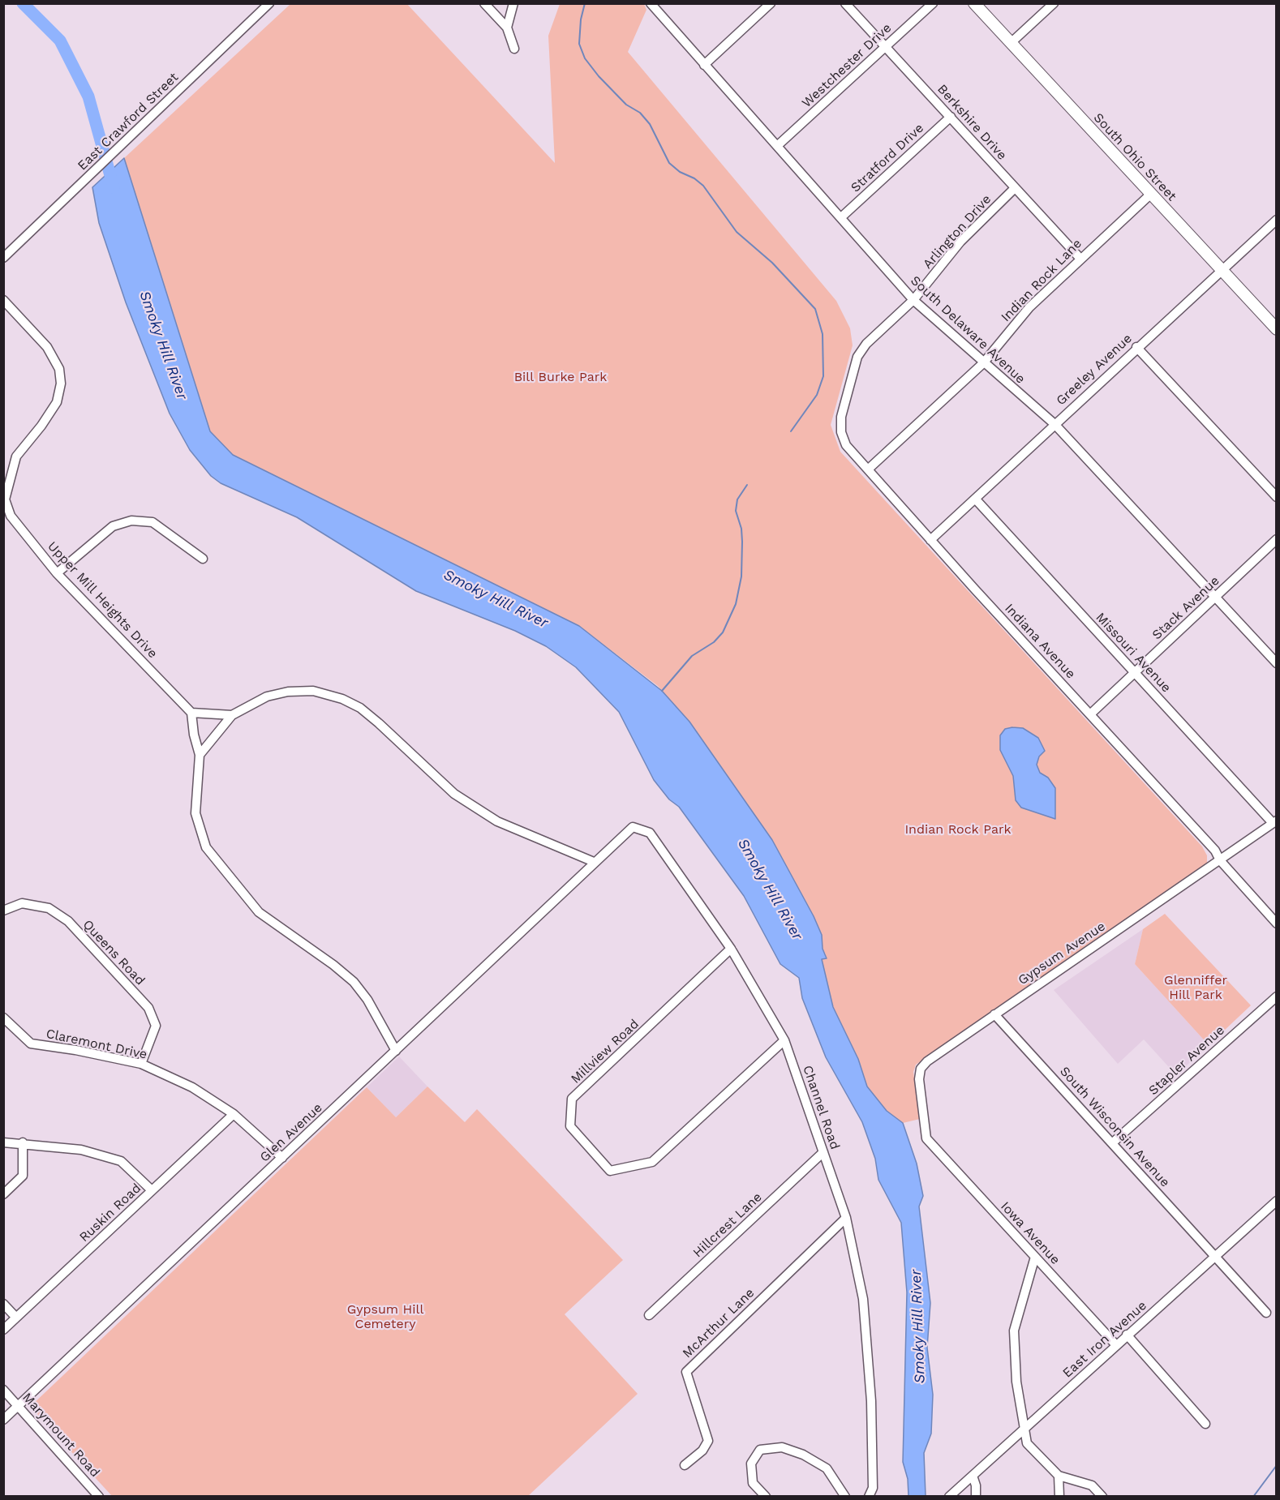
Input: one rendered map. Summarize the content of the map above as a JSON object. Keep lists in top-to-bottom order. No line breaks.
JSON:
{"streets":{"main road":["South Ohio Street"],"street":["Westchester Drive","East Crawford Street","Berkshire Drive","Stratford Drive","Arlington Drive","Indian Rock Lane","South Delaware Avenue","Greeley Avenue","Upper Mill Heights Drive","Stack Avenue","Indiana Avenue","Missouri Avenue","Queens Road","Gypsum Avenue","Claremont Drive","Millview Road","Stapler Avenue","Channel Road","South Wisconsin Avenue","Glen Avenue","Ruskin Road","Hillcrest Lane","Iowa Avenue","McArthur Lane","East Iron Avenue","Marymount Road"]},"crossings":[["Westchester Drive","Berkshire Drive"],["Westchester Drive","South Delaware Avenue"],["Berkshire Drive","Stratford Drive"],["Berkshire Drive","Arlington Drive"],["Berkshire Drive","Indian Rock Lane"],["South Ohio Street","Indian Rock Lane"],["South Ohio Street","Greeley Avenue"],["Stratford Drive","South Delaware Avenue"],["Arlington Drive","South Delaware Avenue"],["Arlington Drive","Indiana Avenue"],["Indian Rock Lane","South Delaware Avenue"],["Indian Rock Lane","Indiana Avenue"],["South Delaware Avenue","Greeley Avenue"],["South Delaware Avenue","Stack Avenue"],["Greeley Avenue","Indiana Avenue"],["Greeley Avenue","Missouri Avenue"],["Stack Avenue","Indiana Avenue"],["Stack Avenue","Missouri Avenue"],["Indiana Avenue","Gypsum Avenue"],["Missouri Avenue","Gypsum Avenue"],["Queens Road","Claremont Drive"],["Gypsum Avenue","South Wisconsin Avenue"],["Gypsum Avenue","Iowa Avenue"],["Claremont Drive","Glen Avenue"],["Claremont Drive","Ruskin Road"],["Millview Road","Channel Road"],["Stapler Avenue","South Wisconsin Avenue"],["Channel Road","Glen Avenue"],["Channel Road","Hillcrest Lane"],["Channel Road","McArthur Lane"],["South Wisconsin Avenue","East Iron Avenue"],["Glen Avenue","Marymount Road"],["Iowa Avenue","East Iron Avenue"]],"water":["Smoky Hill River"],"parks":["Bill Burke Park","Indian Rock Park","Glenniffer Hill Park","Gypsum Hill Cemetery"]}
